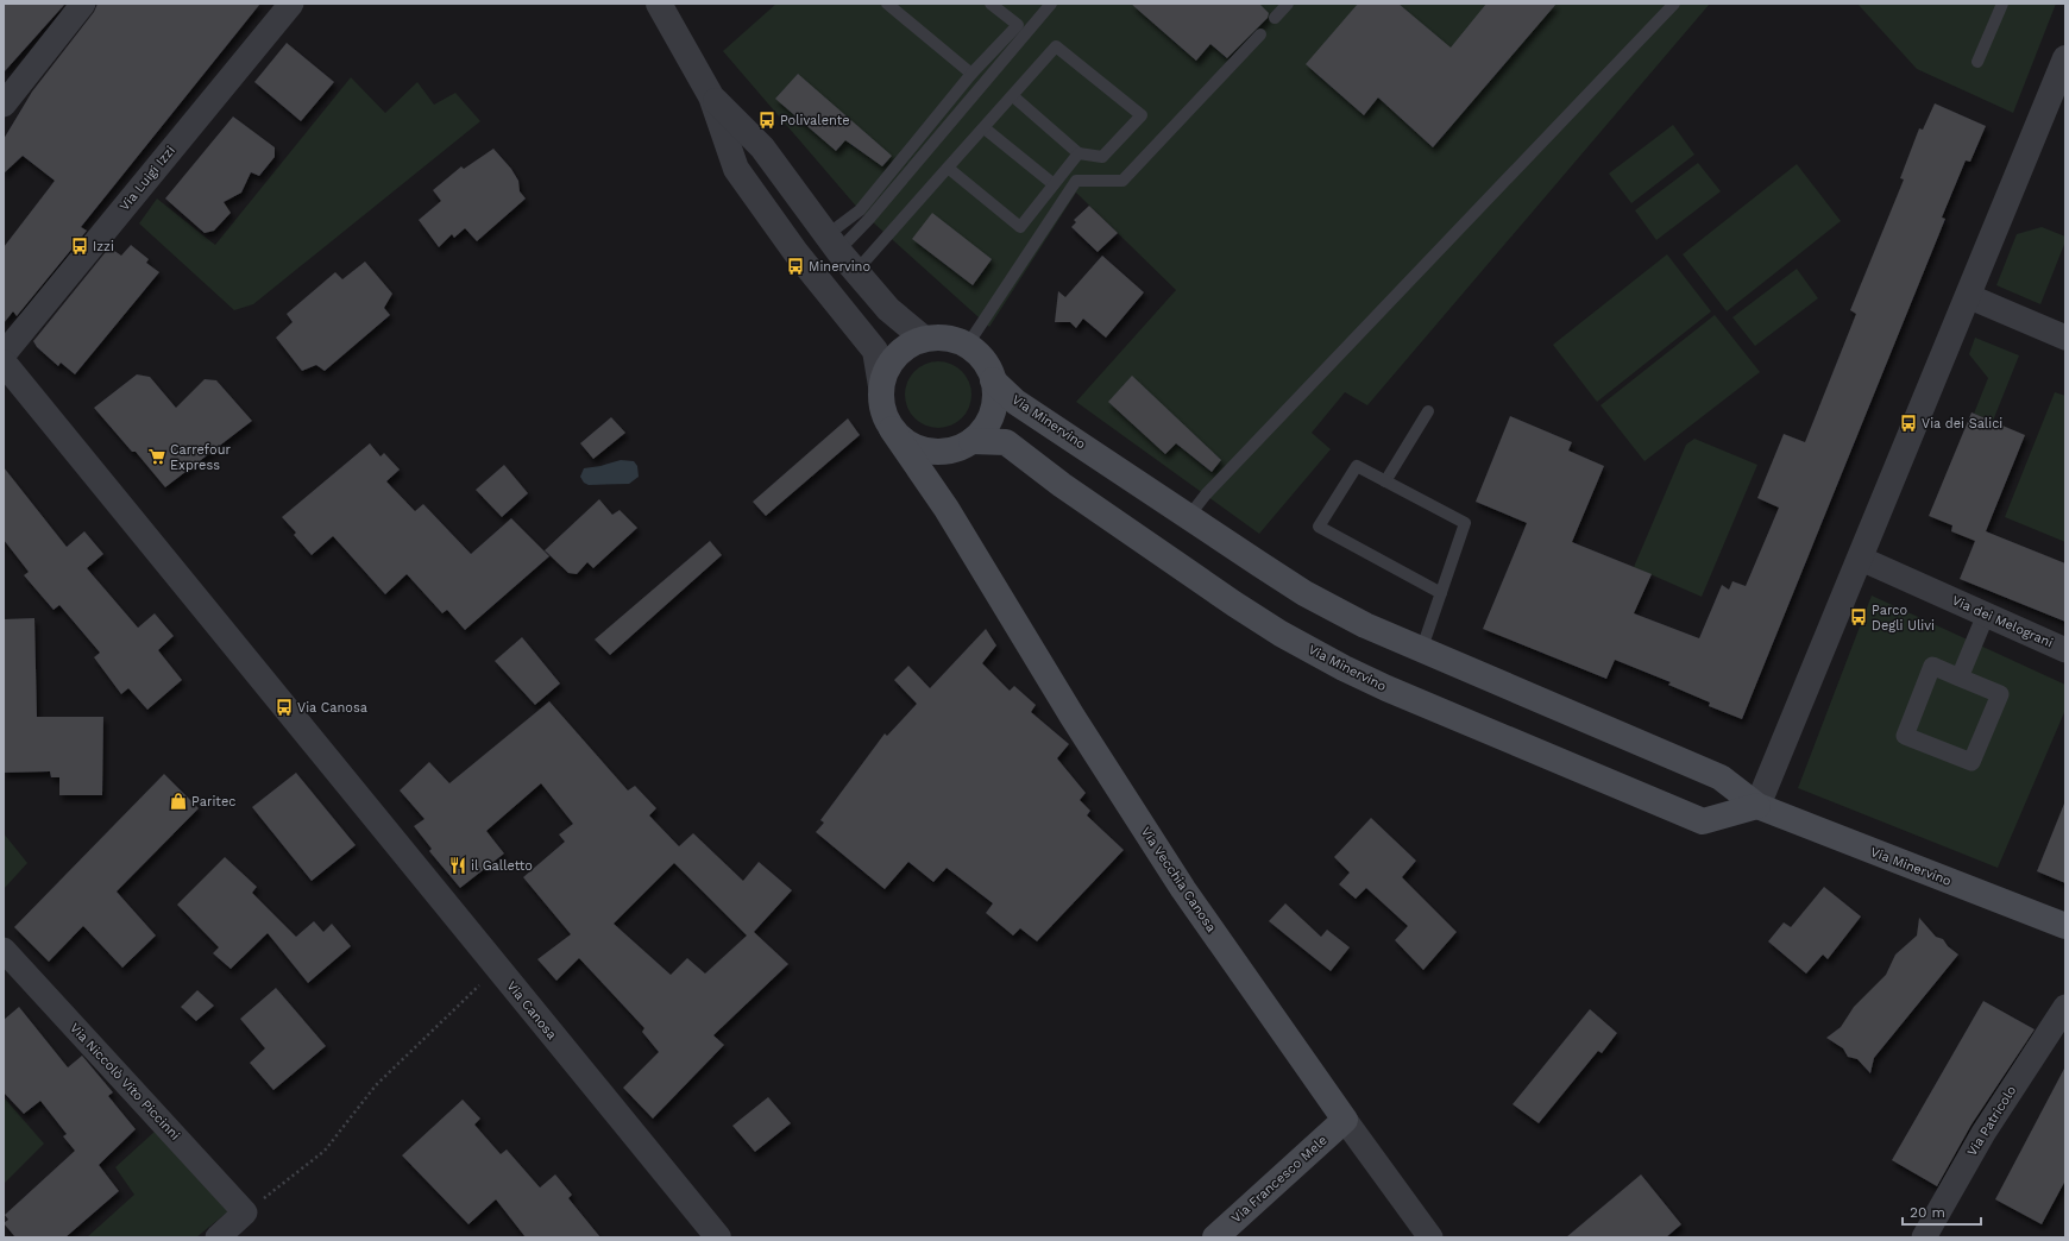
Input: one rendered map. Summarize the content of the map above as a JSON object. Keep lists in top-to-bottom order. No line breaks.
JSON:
{"streets":{"main road":["Via Minervino","Via Vecchia Canosa","Via Francesco Mele"],"street":["Via Luigi Izzi","Via dei Melograni","Via Canosa","Via Niccolò Vito Piccinni","Via Patricolo"]},"crossings":[["Via Minervino","Via Vecchia Canosa"],["Via Vecchia Canosa","Via Francesco Mele"]],"places":{"bus stop":["Polivalente","Izzi","Minervino","Via dei Salici","Parco Degli Ulivi","Via Canosa"],"supermarket":["Carrefour Express"],"shop":["Paritec"],"restaurant":["il Galletto"]},"scale_bar":"20 m"}
